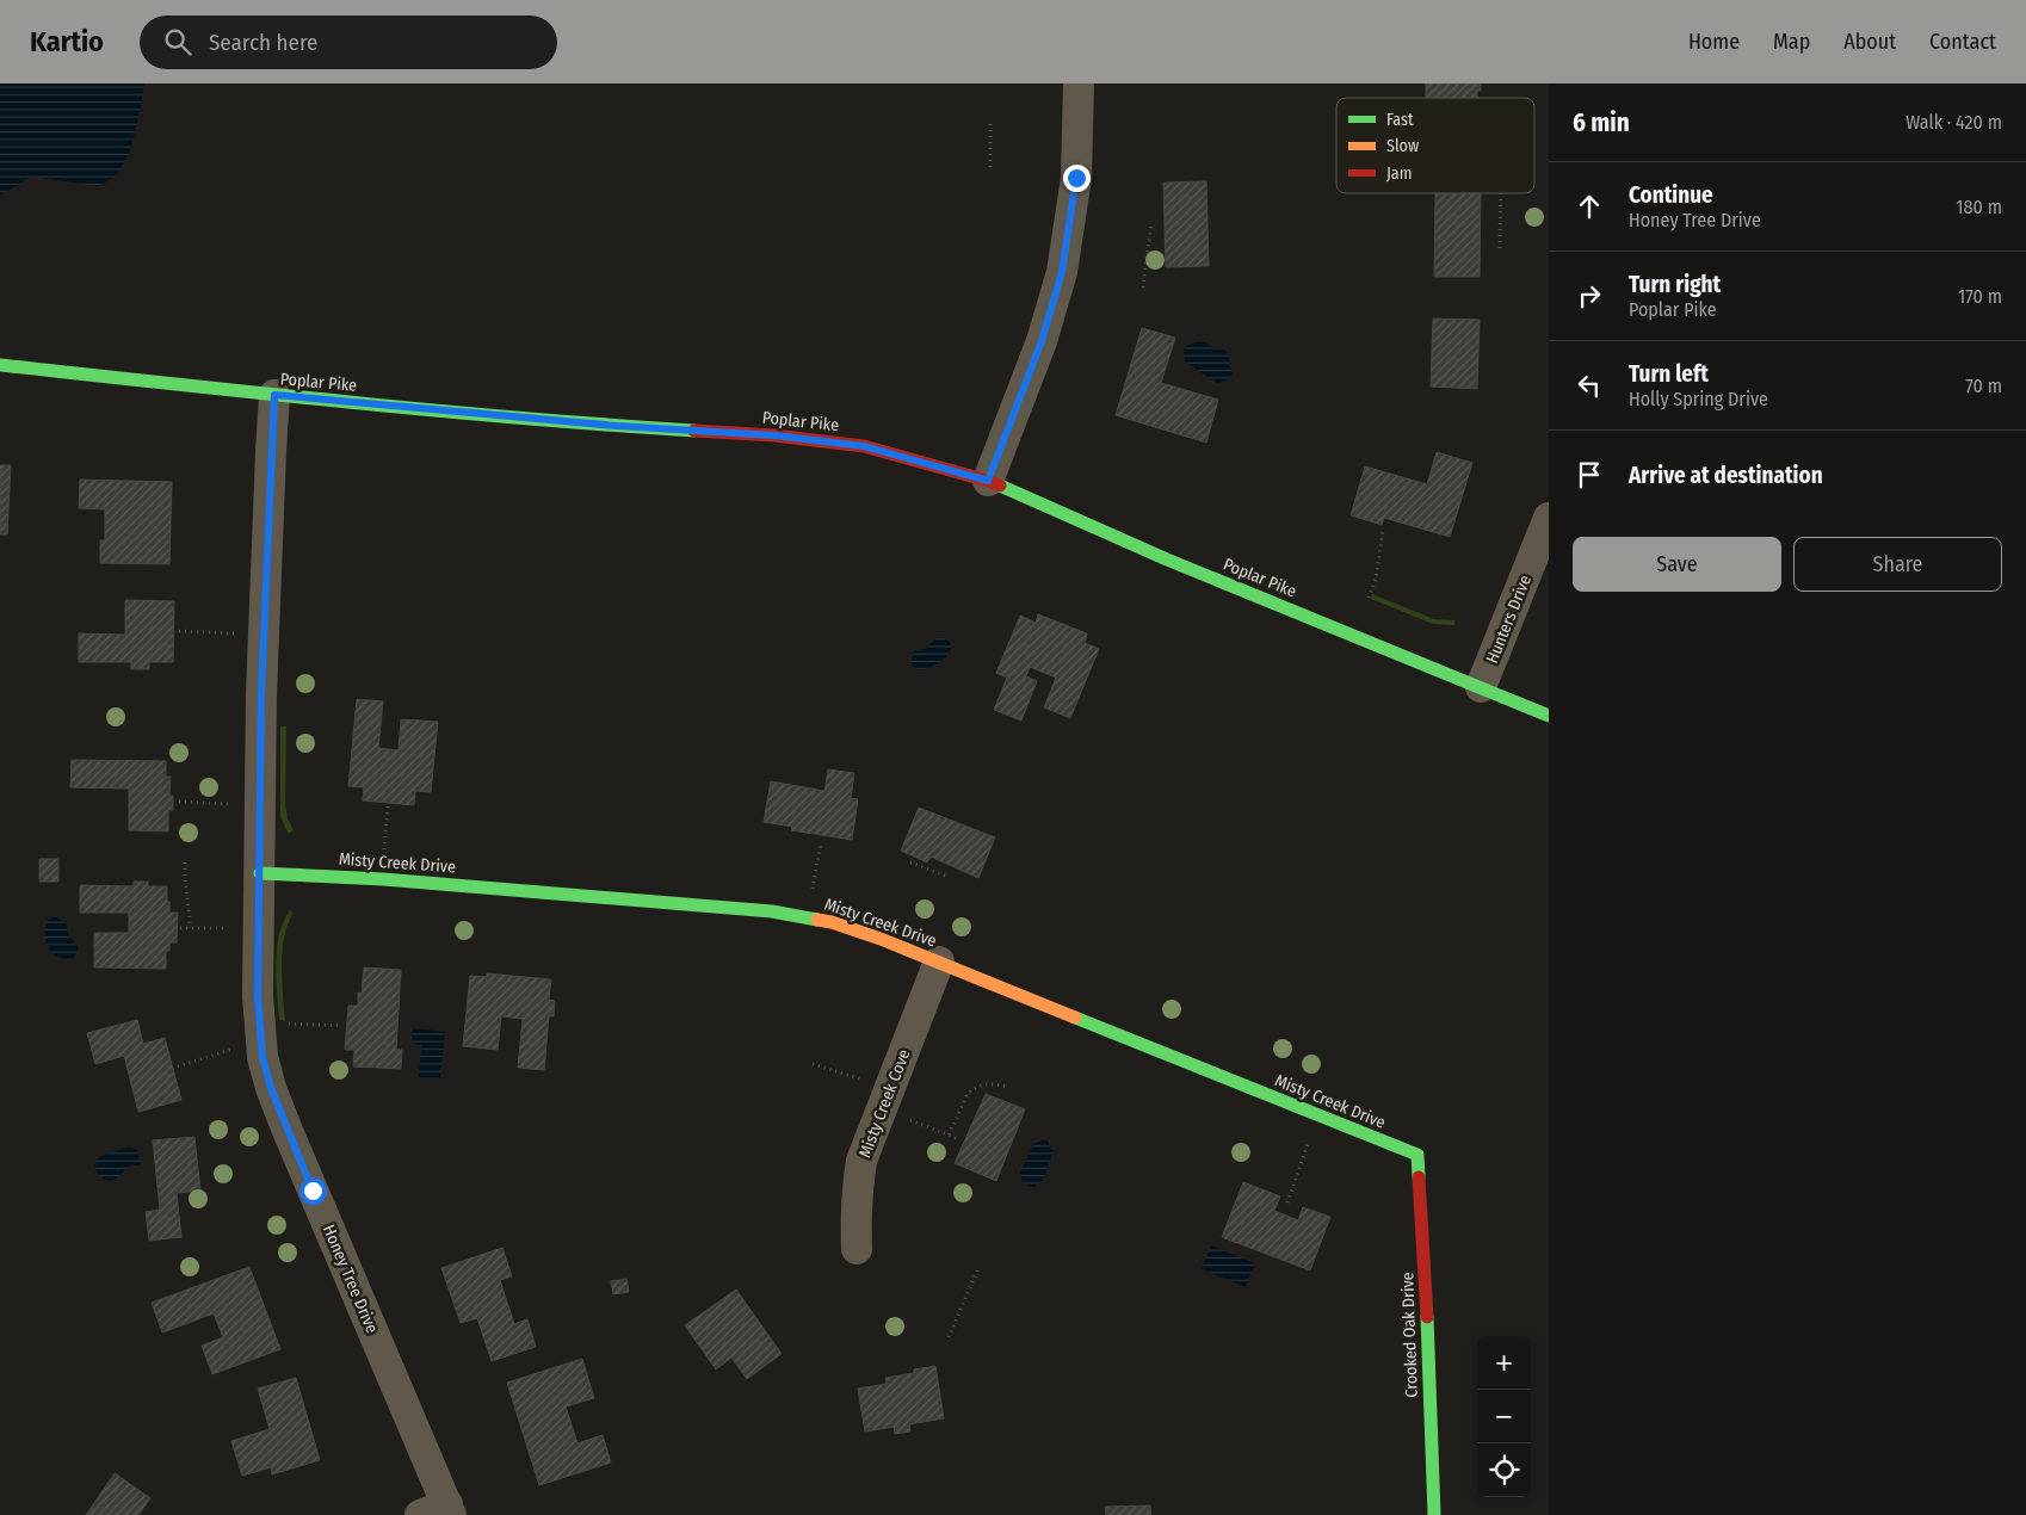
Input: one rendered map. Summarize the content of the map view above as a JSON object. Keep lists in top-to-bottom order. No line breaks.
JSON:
{"streets":{"main road":["Poplar Pike","Misty Creek Drive","Crooked Oak Drive"],"street":["Hunters Drive","Misty Creek Cove","Honey Tree Drive"]},"crossings":[["Poplar Pike","Hunters Drive"],["Poplar Pike","Honey Tree Drive"],["Misty Creek Drive","Misty Creek Cove"],["Misty Creek Drive","Honey Tree Drive"],["Misty Creek Drive","Crooked Oak Drive"]],"legend":["Fast","Slow","Jam"],"page":{"header":"Kartio","search":"Search here","nav":["Home","Map","About","Contact"],"heading":["6 min","Walk · 420 m"],"list":[["Continue","Honey Tree Drive","180 m"],["Turn right","Poplar Pike","170 m"],["Turn left","Holly Spring Drive","70 m"],"Arrive at destination"],"buttons":["Save","Share"],"map_buttons":["+","−"]}}
